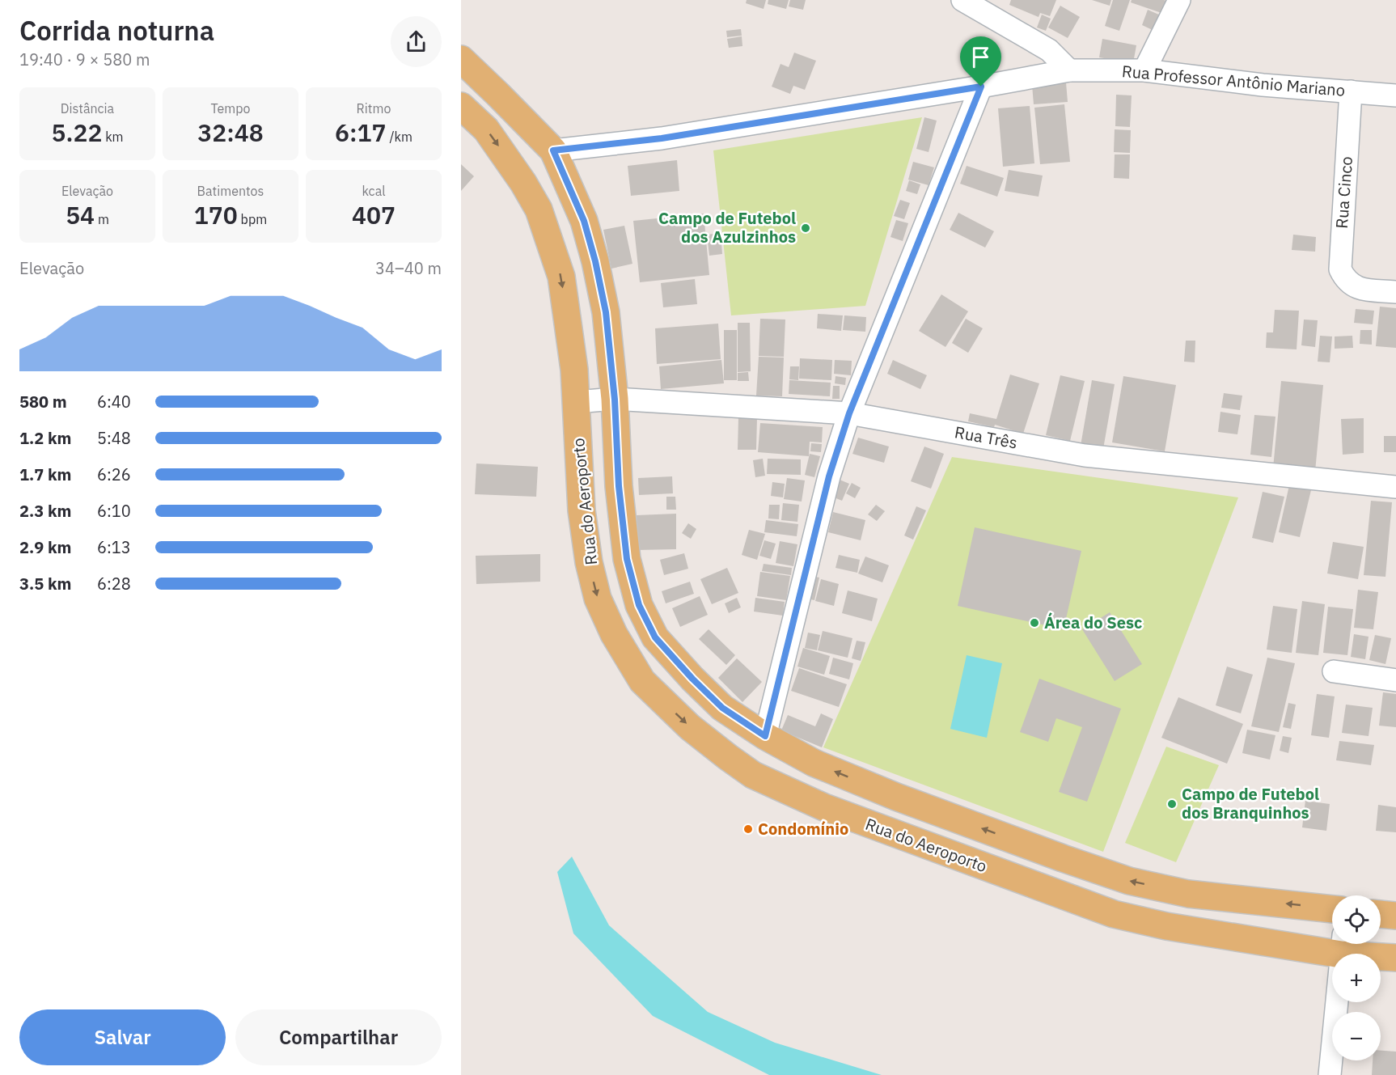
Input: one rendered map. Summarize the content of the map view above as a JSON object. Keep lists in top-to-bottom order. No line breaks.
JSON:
{"streets":{"main road":["Rua do Aeroporto"],"street":["Rua Professor Antônio Mariano","Rua Cinco","Rua Três"]},"crossings":[["Rua Professor Antônio Mariano","Rua Cinco"],["Rua Três","Rua do Aeroporto"]],"one_way":["Rua do Aeroporto"],"places":["Campo de Futebol dos Azulzinhos","Área do Sesc","Campo de Futebol dos Branquinhos","Condomínio"],"page":{"heading":["Corrida noturna","19:40 · 9 × 580 m"],"stats":[["Distância","5.22 km"],["Tempo","32:48"],["Ritmo","6:17 /km"],["Elevação","54 m"],["Batimentos","170 bpm"],["kcal","407"]],"chart":["Elevação","34–40 m"],"list":[{"name":"580 m","note":"6:40"},{"name":"1.2 km","note":"5:48"},{"name":"1.7 km","note":"6:26"},{"name":"2.3 km","note":"6:10"},{"name":"2.9 km","note":"6:13"},{"name":"3.5 km","note":"6:28"}],"map_buttons":["+","−"],"buttons":["Salvar","Compartilhar"]}}
